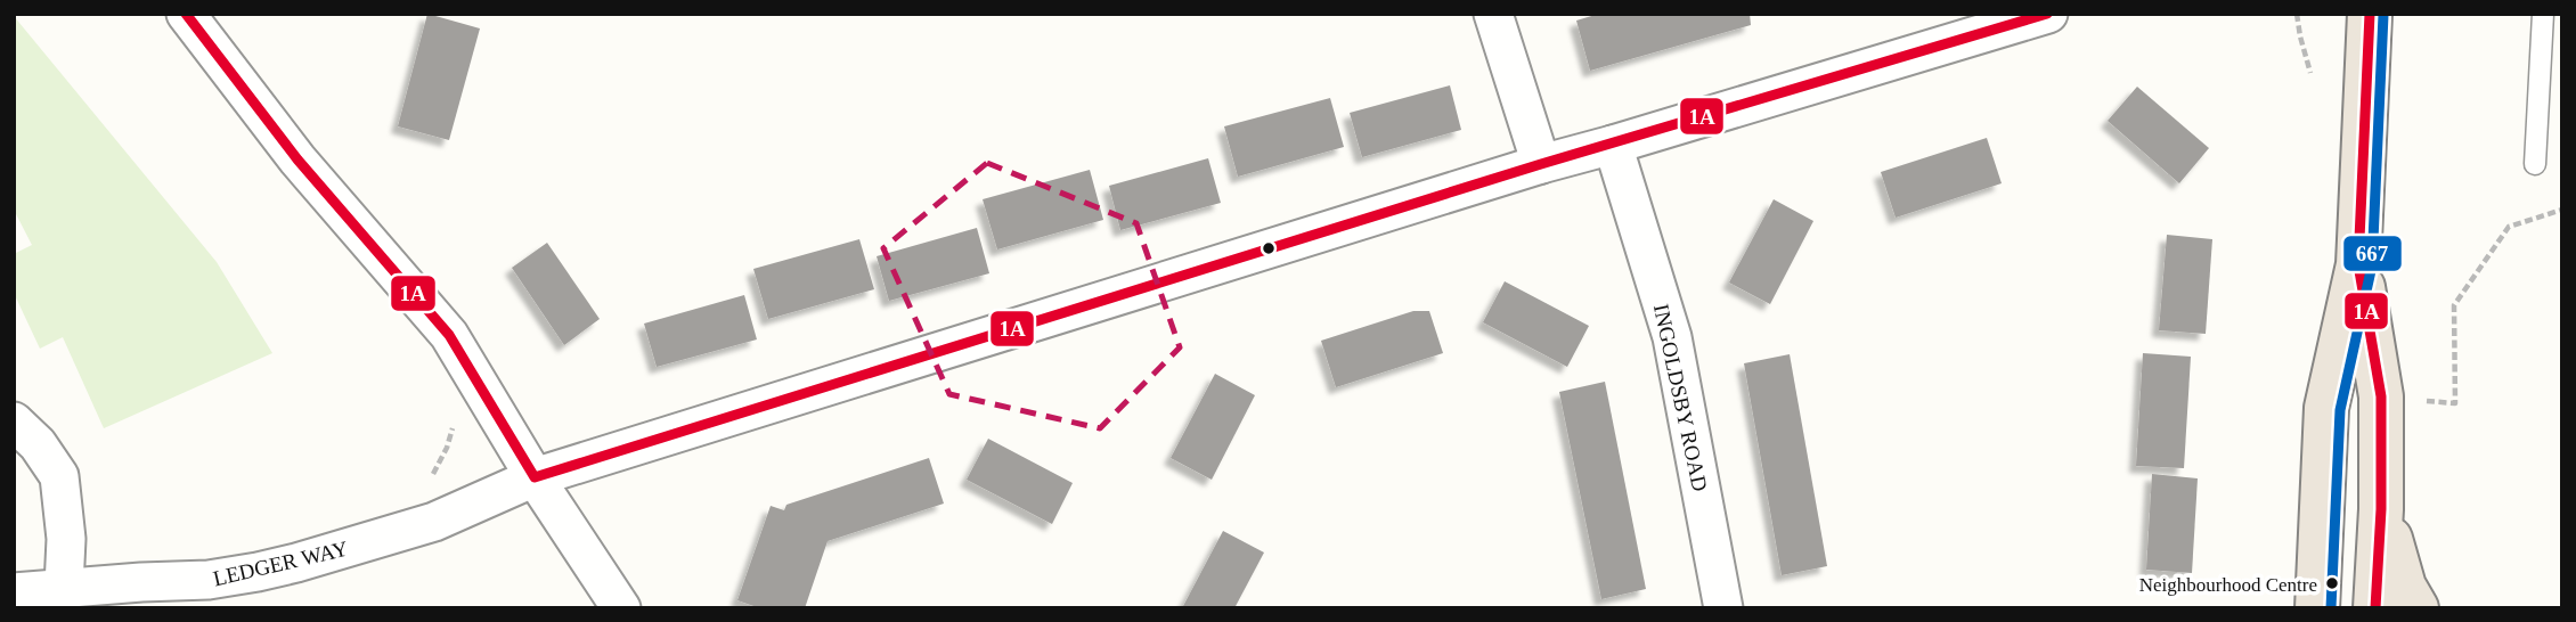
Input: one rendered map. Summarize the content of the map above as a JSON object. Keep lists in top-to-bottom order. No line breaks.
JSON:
{"streets":{"street":["INGOLDSBY ROAD","LEDGER WAY"]},"crossings":[["INGOLDSBY ROAD","LEDGER WAY"]],"places":["Neighbourhood Centre"],"lines":["transit line 1A","transit line 667"]}
